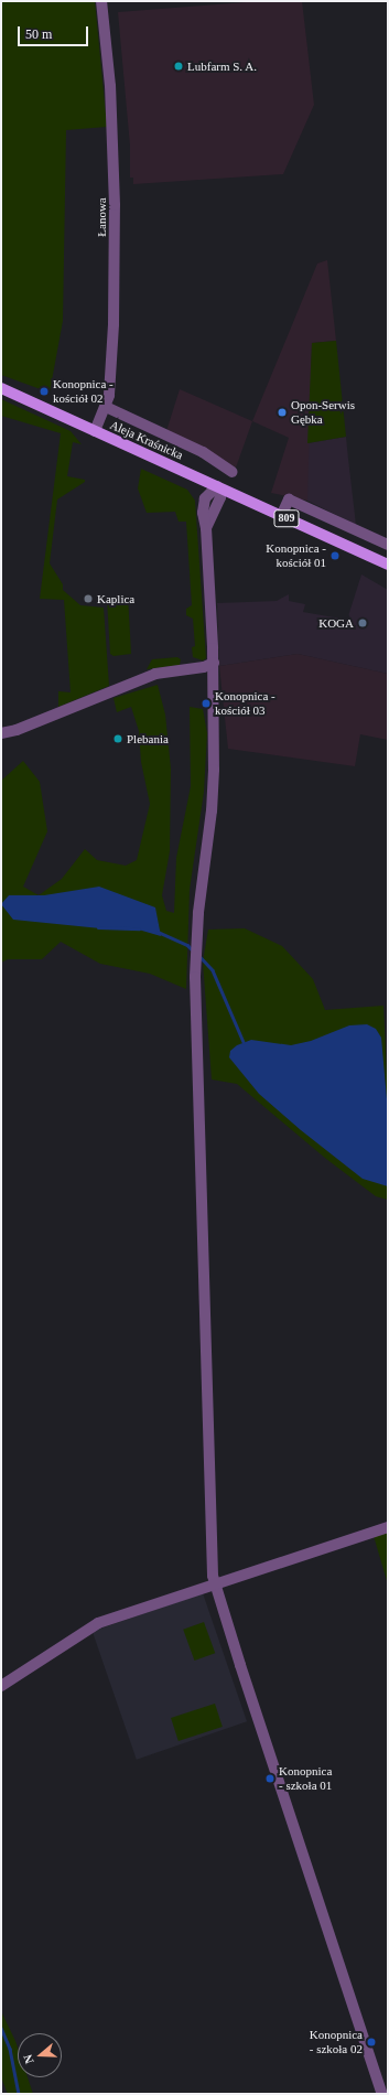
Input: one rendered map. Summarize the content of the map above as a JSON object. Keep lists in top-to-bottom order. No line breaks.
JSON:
{"streets":{"main road":["Aleja Kraśnicka","809"],"street":["Łanowa"]},"crossings":[["Łanowa","Aleja Kraśnicka"]],"places":["Lubfarm S. A.","Konopnica - kościół 02","Opon-Serwis Gębka","Konopnica - kościół 01","Kaplica","KOGA","Konopnica - kościół 03","Plebania","Konopnica - szkoła 01","Konopnica - szkoła 02"],"scale_bar":"50 m","north":"left"}
